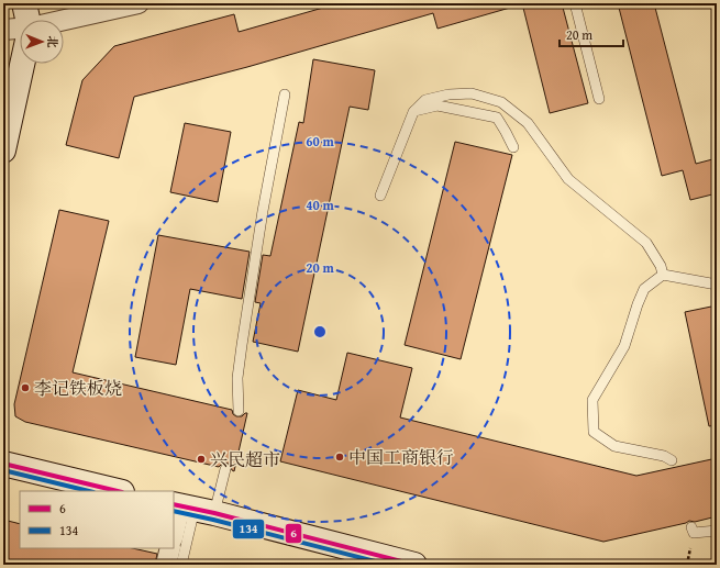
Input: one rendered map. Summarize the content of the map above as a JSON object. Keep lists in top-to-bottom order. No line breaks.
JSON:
{"places":["李记铁板烧","中国工商银行","兴民超市"],"lines":["transit line 6","transit line 134"],"legend":["6","134"],"scale_bar":"20 m","north":"right","rings":["60 m","40 m","20 m"]}
